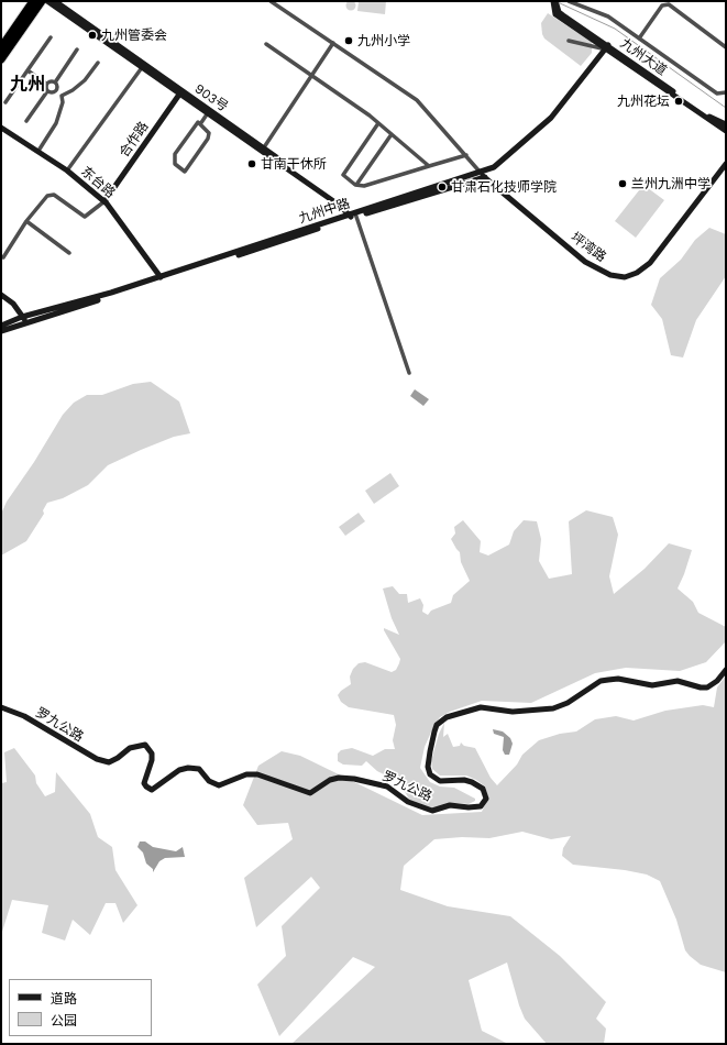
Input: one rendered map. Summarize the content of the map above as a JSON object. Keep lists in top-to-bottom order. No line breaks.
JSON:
{"streets":{"street":["九州大道","903号","合作路","东台路","九州中路","坪湾路","罗九公路"]},"crossings":[["九州大道","九州中路"],["903号","合作路"],["903号","九州中路"],["合作路","东台路"],["东台路","九州中路"]],"districts":["九州"],"places":["九州管委会","九州小学","九州花坛","甘南干休所","兰州九洲中学","甘肃石化技师学院"],"legend":["道路","公园"]}
